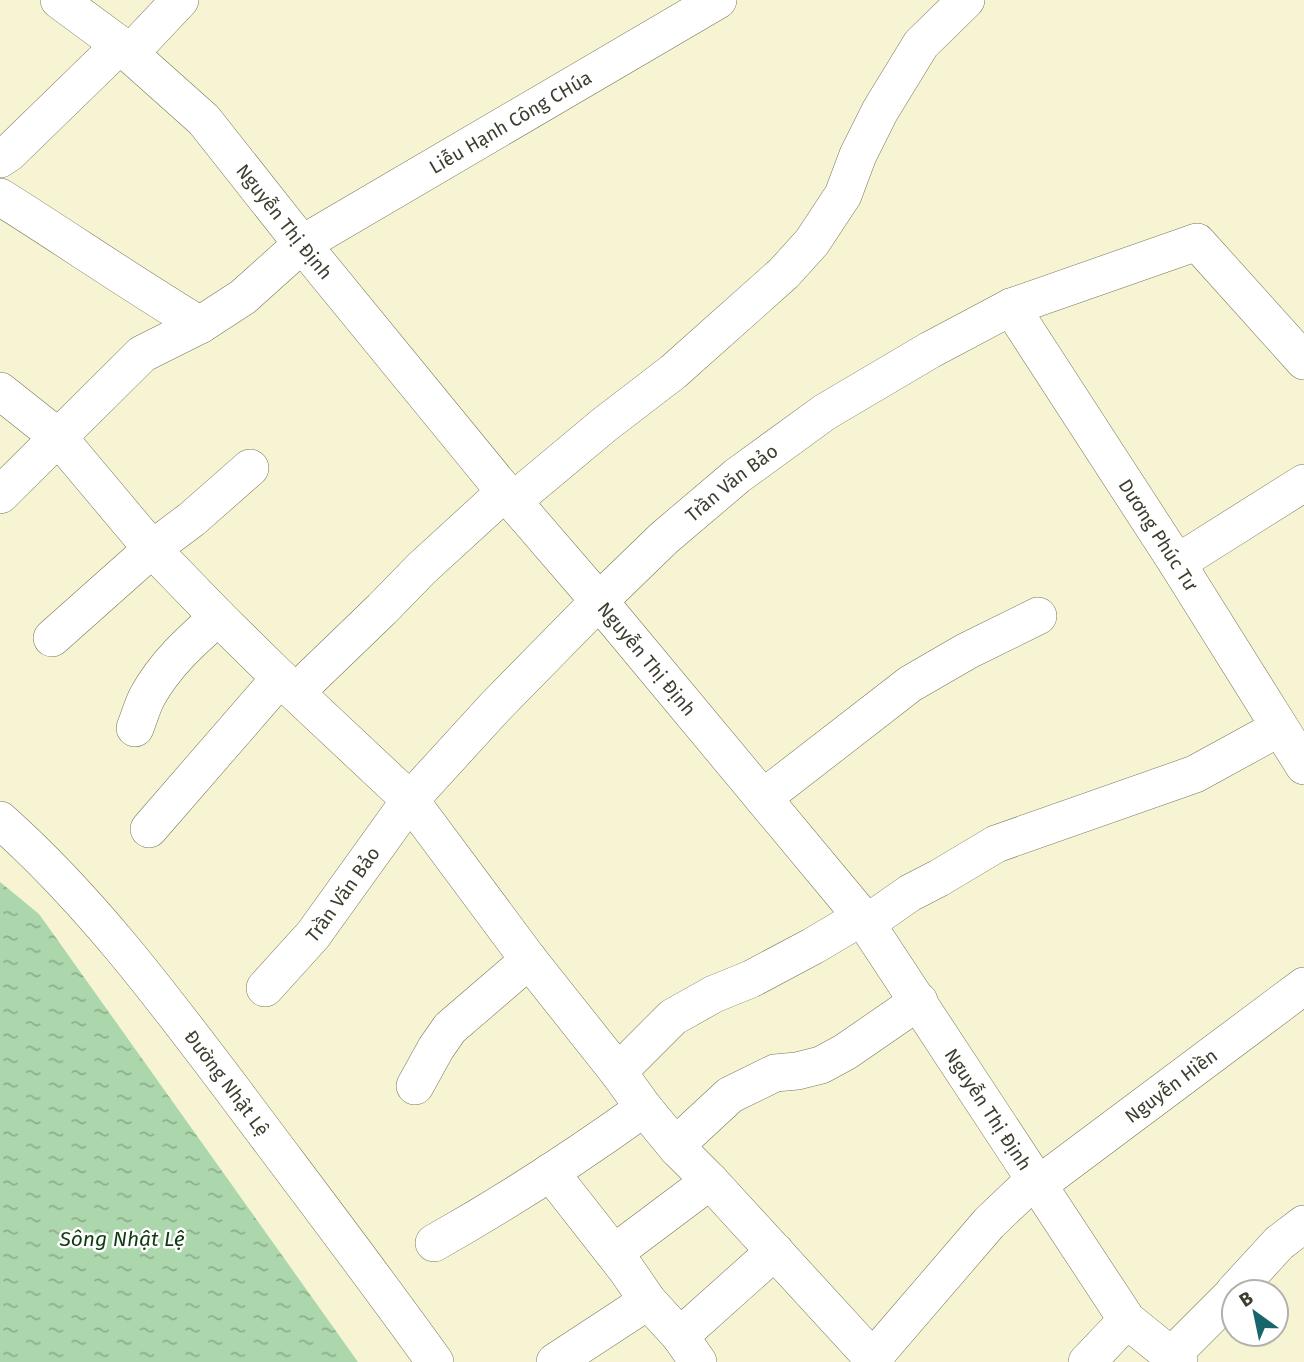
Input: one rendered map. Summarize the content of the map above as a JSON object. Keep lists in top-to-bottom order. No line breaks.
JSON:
{"streets":{"street":["Liễu Hạnh Công CHúa","Nguyễn Thị Định","Trần Văn Bảo","Dương Phúc Tư","Đường Nhật Lệ","Nguyễn Hiền"]},"crossings":[["Liễu Hạnh Công CHúa","Nguyễn Thị Định"],["Nguyễn Thị Định","Trần Văn Bảo"],["Nguyễn Thị Định","Nguyễn Hiền"],["Trần Văn Bảo","Dương Phúc Tư"]],"water":["Sông Nhật Lệ"],"north":"top left"}
